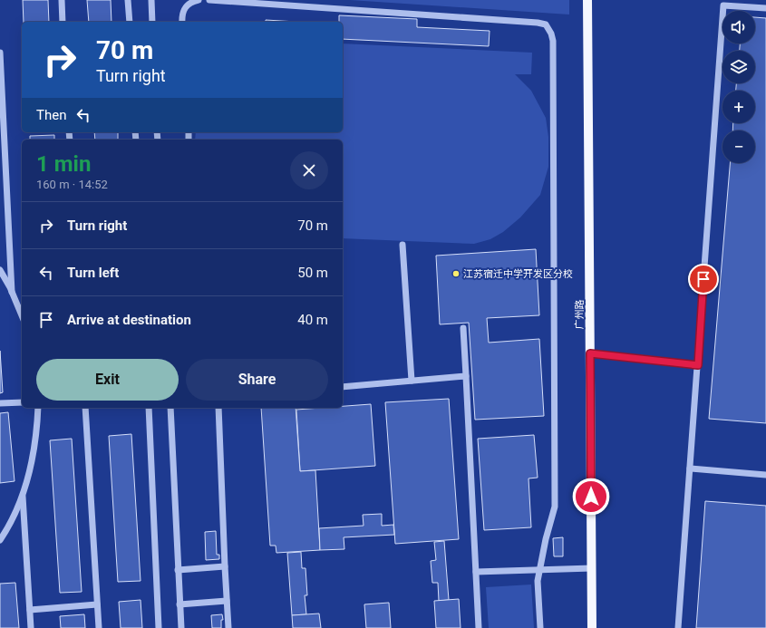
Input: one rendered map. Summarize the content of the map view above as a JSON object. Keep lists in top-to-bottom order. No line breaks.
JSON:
{"streets":{"main road":["广州路"]},"places":["江苏宿迁中学开发区分校"],"page":{"map_buttons":["+","−"],"turn":["70 m","Turn right"],"then":"Then","heading":["1 min","160 m · 14:52"],"list":[{"name":"Turn right","value":"70 m"},{"name":"Turn left","value":"50 m"},{"name":"Arrive at destination","value":"40 m"}],"buttons":["Exit","Share"]}}
